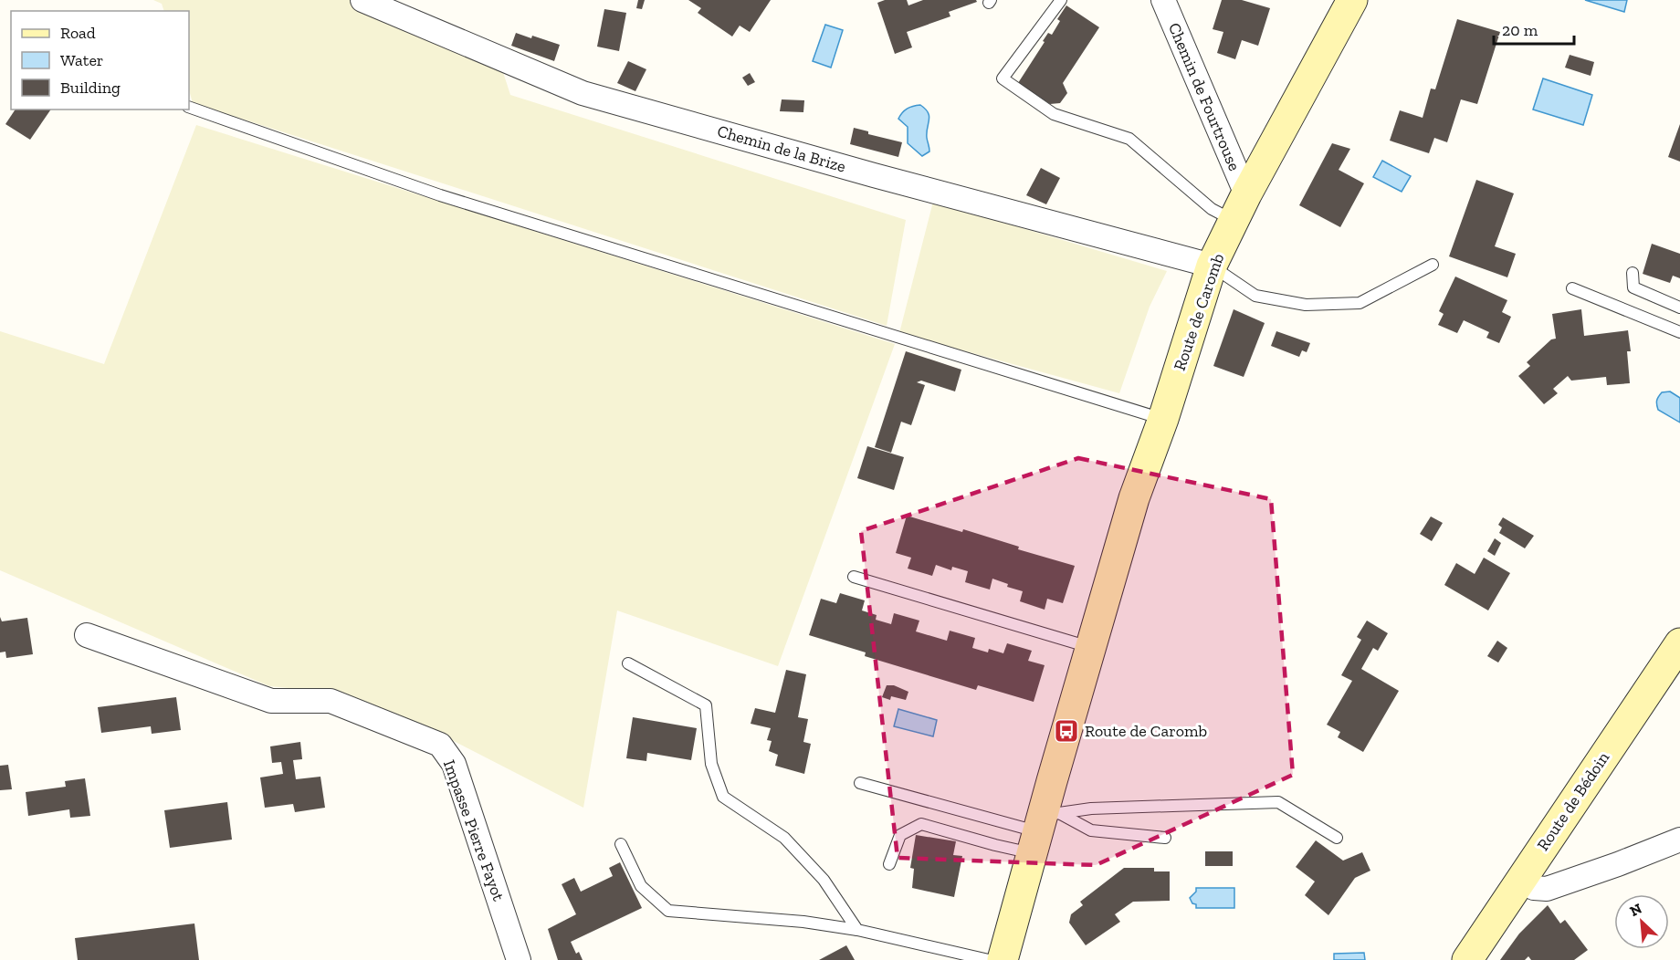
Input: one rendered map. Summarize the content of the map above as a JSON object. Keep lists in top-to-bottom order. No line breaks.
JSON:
{"streets":{"main road":["Route de Caromb","Route de Bédoin"],"street":["Chemin de Fourtrouse","Chemin de la Brize","Impasse Pierre Fayot"]},"crossings":[["Chemin de Fourtrouse","Route de Caromb"],["Chemin de la Brize","Route de Caromb"]],"places":{"bus stop":["Route de Caromb"]},"legend":["Road","Water","Building"],"scale_bar":"20 m","north":"top left"}
